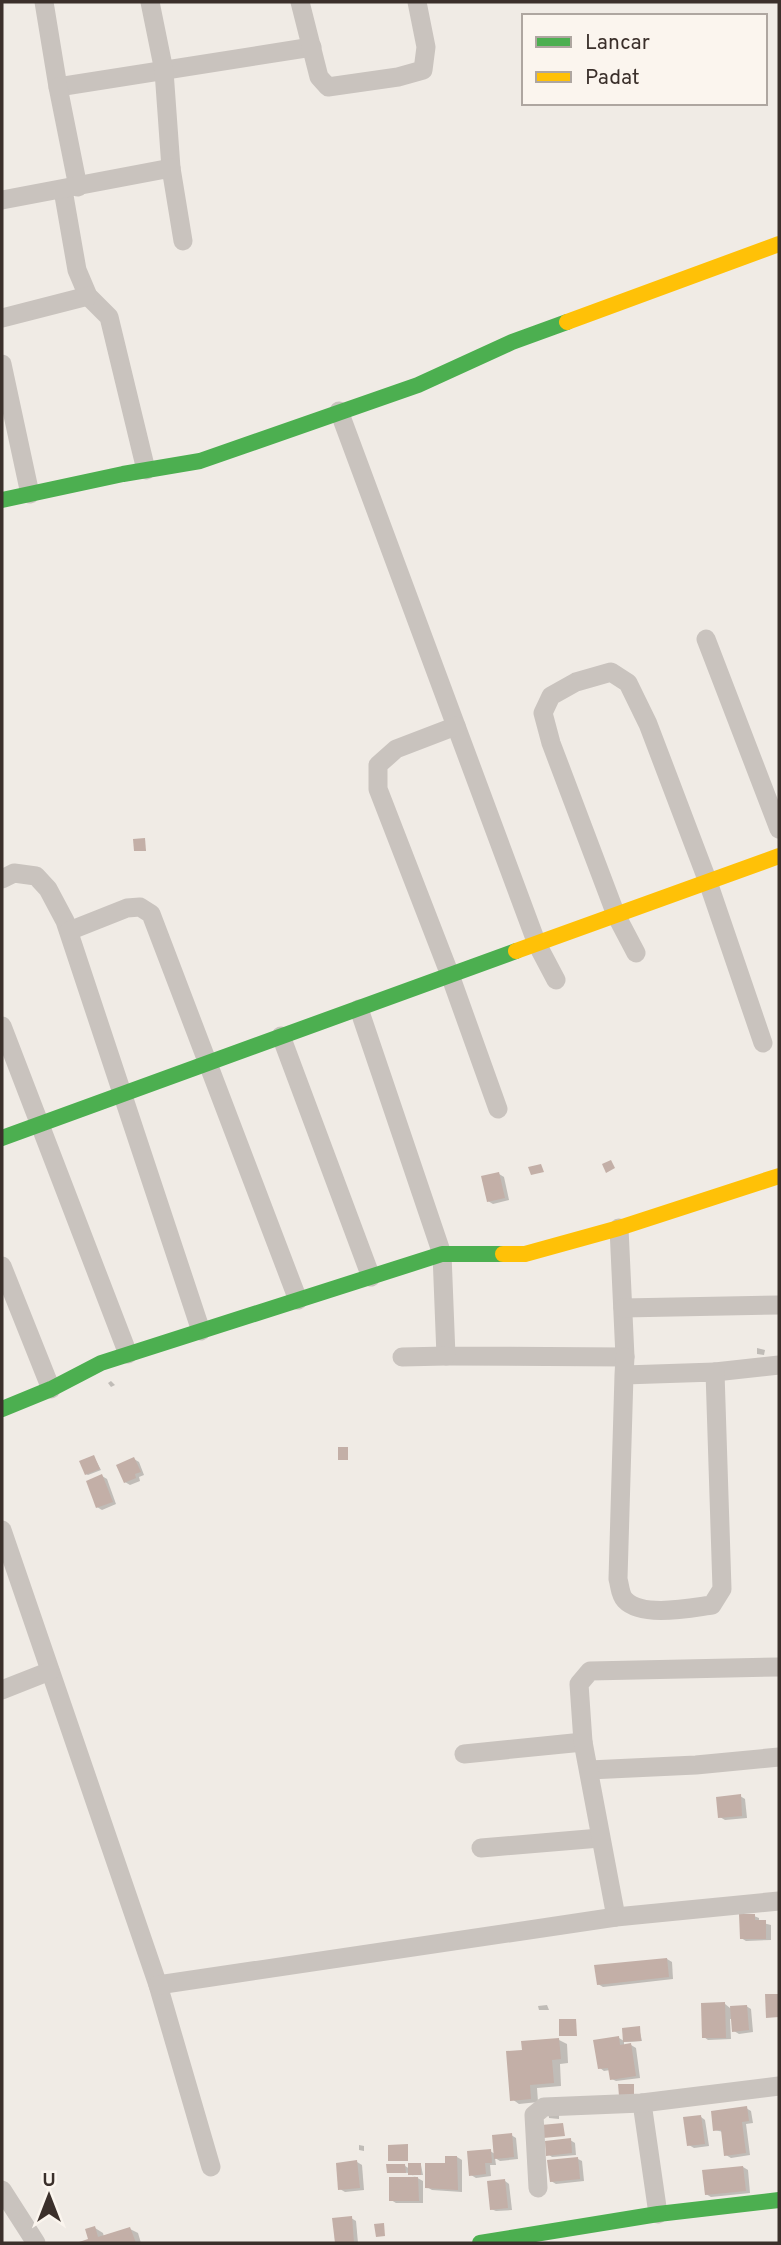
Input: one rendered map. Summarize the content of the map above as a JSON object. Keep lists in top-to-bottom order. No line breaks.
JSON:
{"legend":["Lancar","Padat"],"north":"top"}
